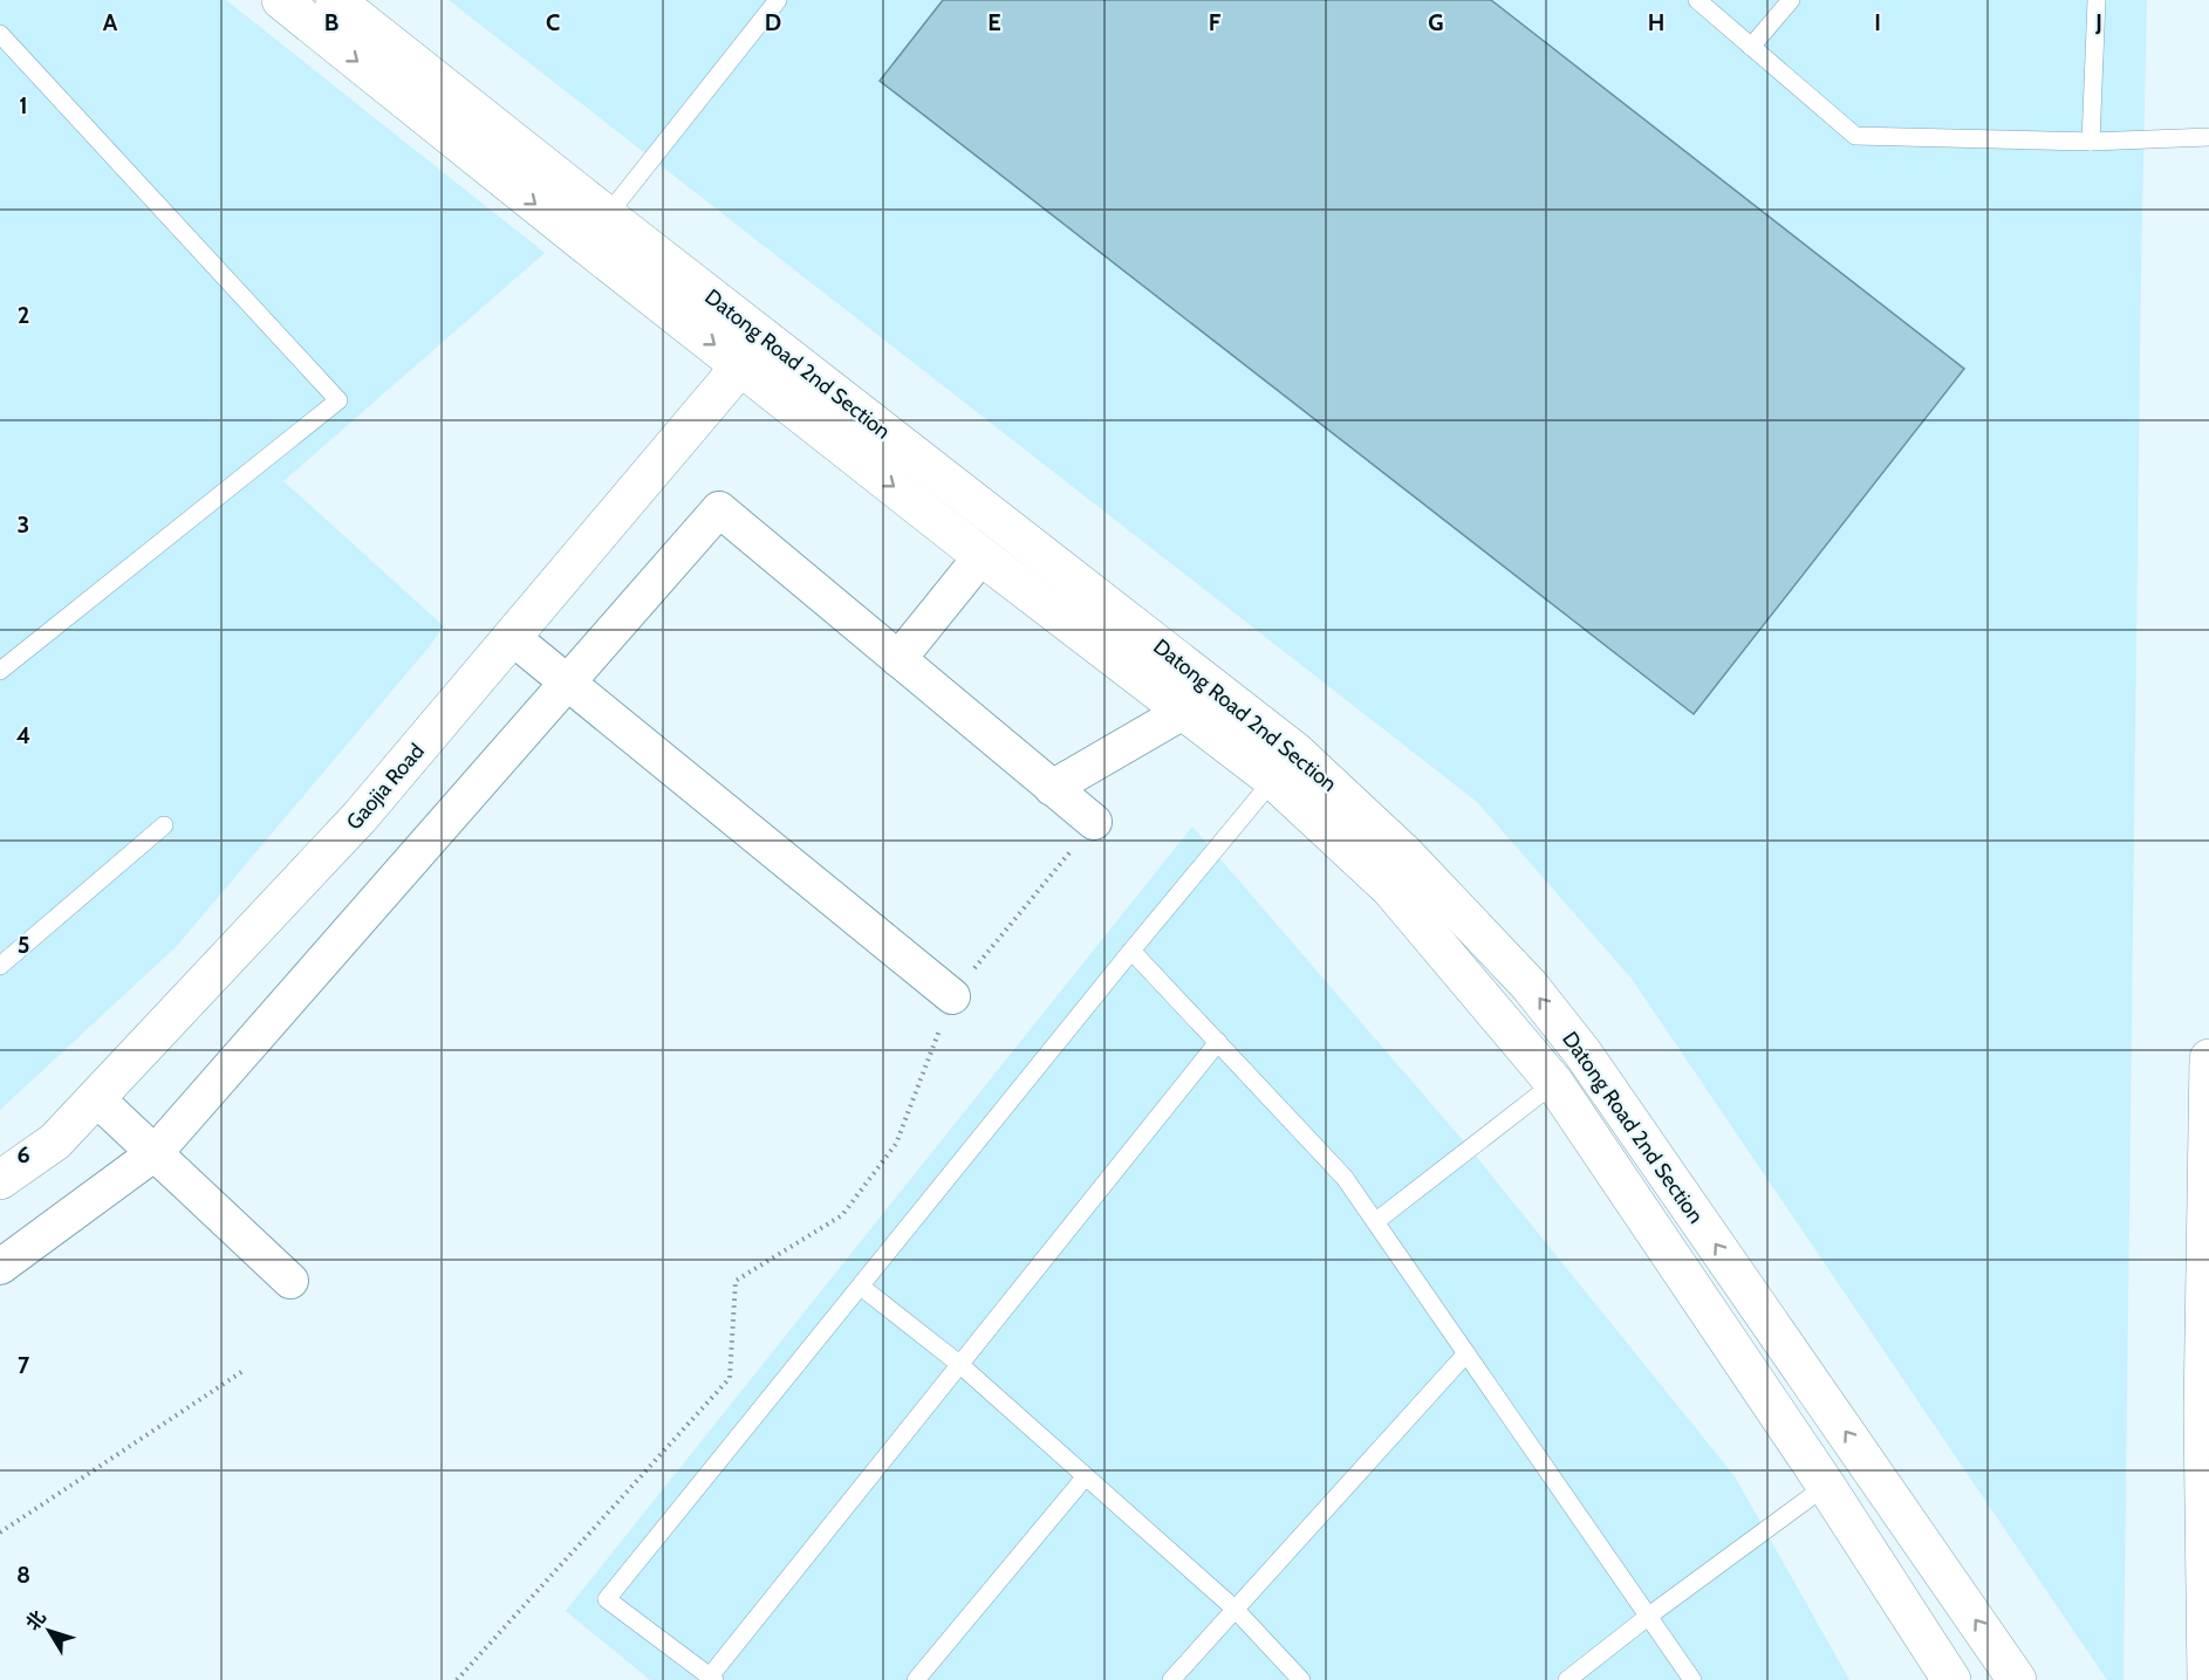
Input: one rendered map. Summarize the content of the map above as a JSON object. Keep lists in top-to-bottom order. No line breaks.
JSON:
{"streets":{"street":["Datong Road 2nd Section","Gaojia Road"]},"crossings":[["Datong Road 2nd Section","Gaojia Road"]],"north":"top left","grid":{"columns":["A","B","C","D","E","F","G","H","I","J"],"rows":["1","2","3","4","5","6","7","8"]}}
